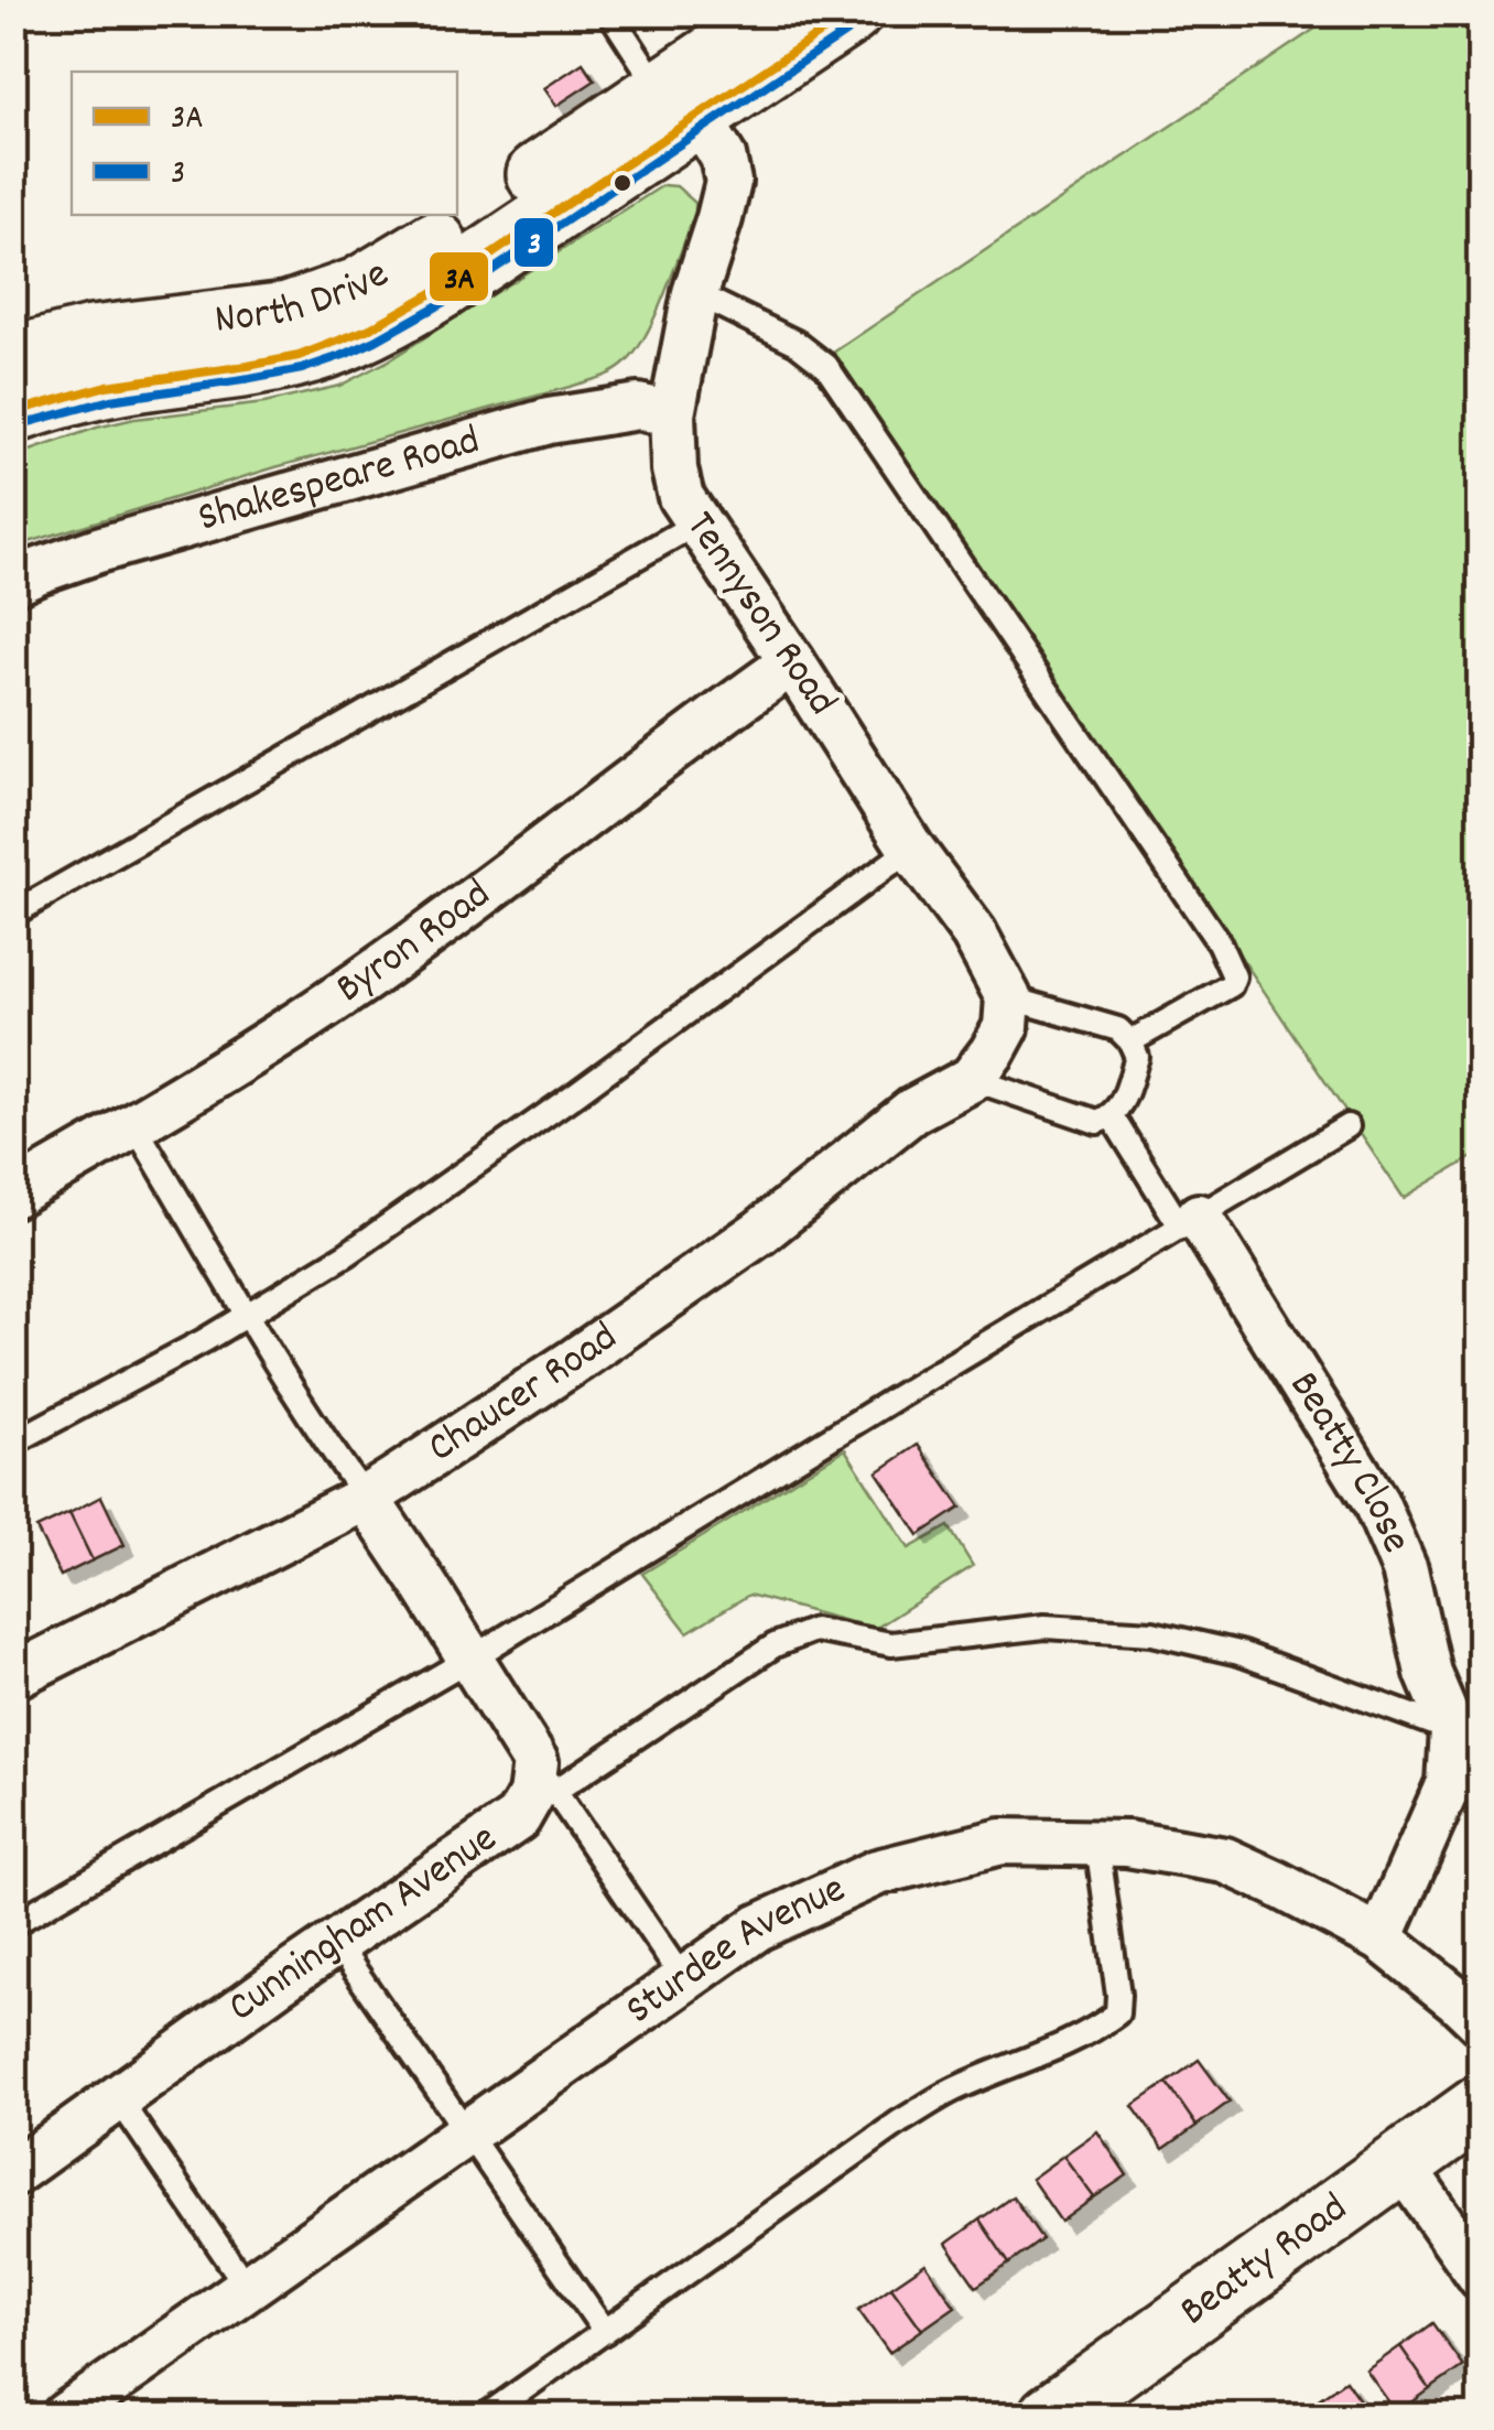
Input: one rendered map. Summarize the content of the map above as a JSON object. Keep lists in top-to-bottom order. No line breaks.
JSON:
{"streets":{"street":["North Drive","Shakespeare Road","Tennyson Road","Byron Road","Chaucer Road","Beatty Close","Cunningham Avenue","Sturdee Avenue","Beatty Road"]},"crossings":[["North Drive","Tennyson Road"],["Shakespeare Road","Tennyson Road"],["Tennyson Road","Byron Road"],["Beatty Close","Sturdee Avenue"]],"lines":["transit line 3A","transit line 3"],"legend":["3A","3"]}
